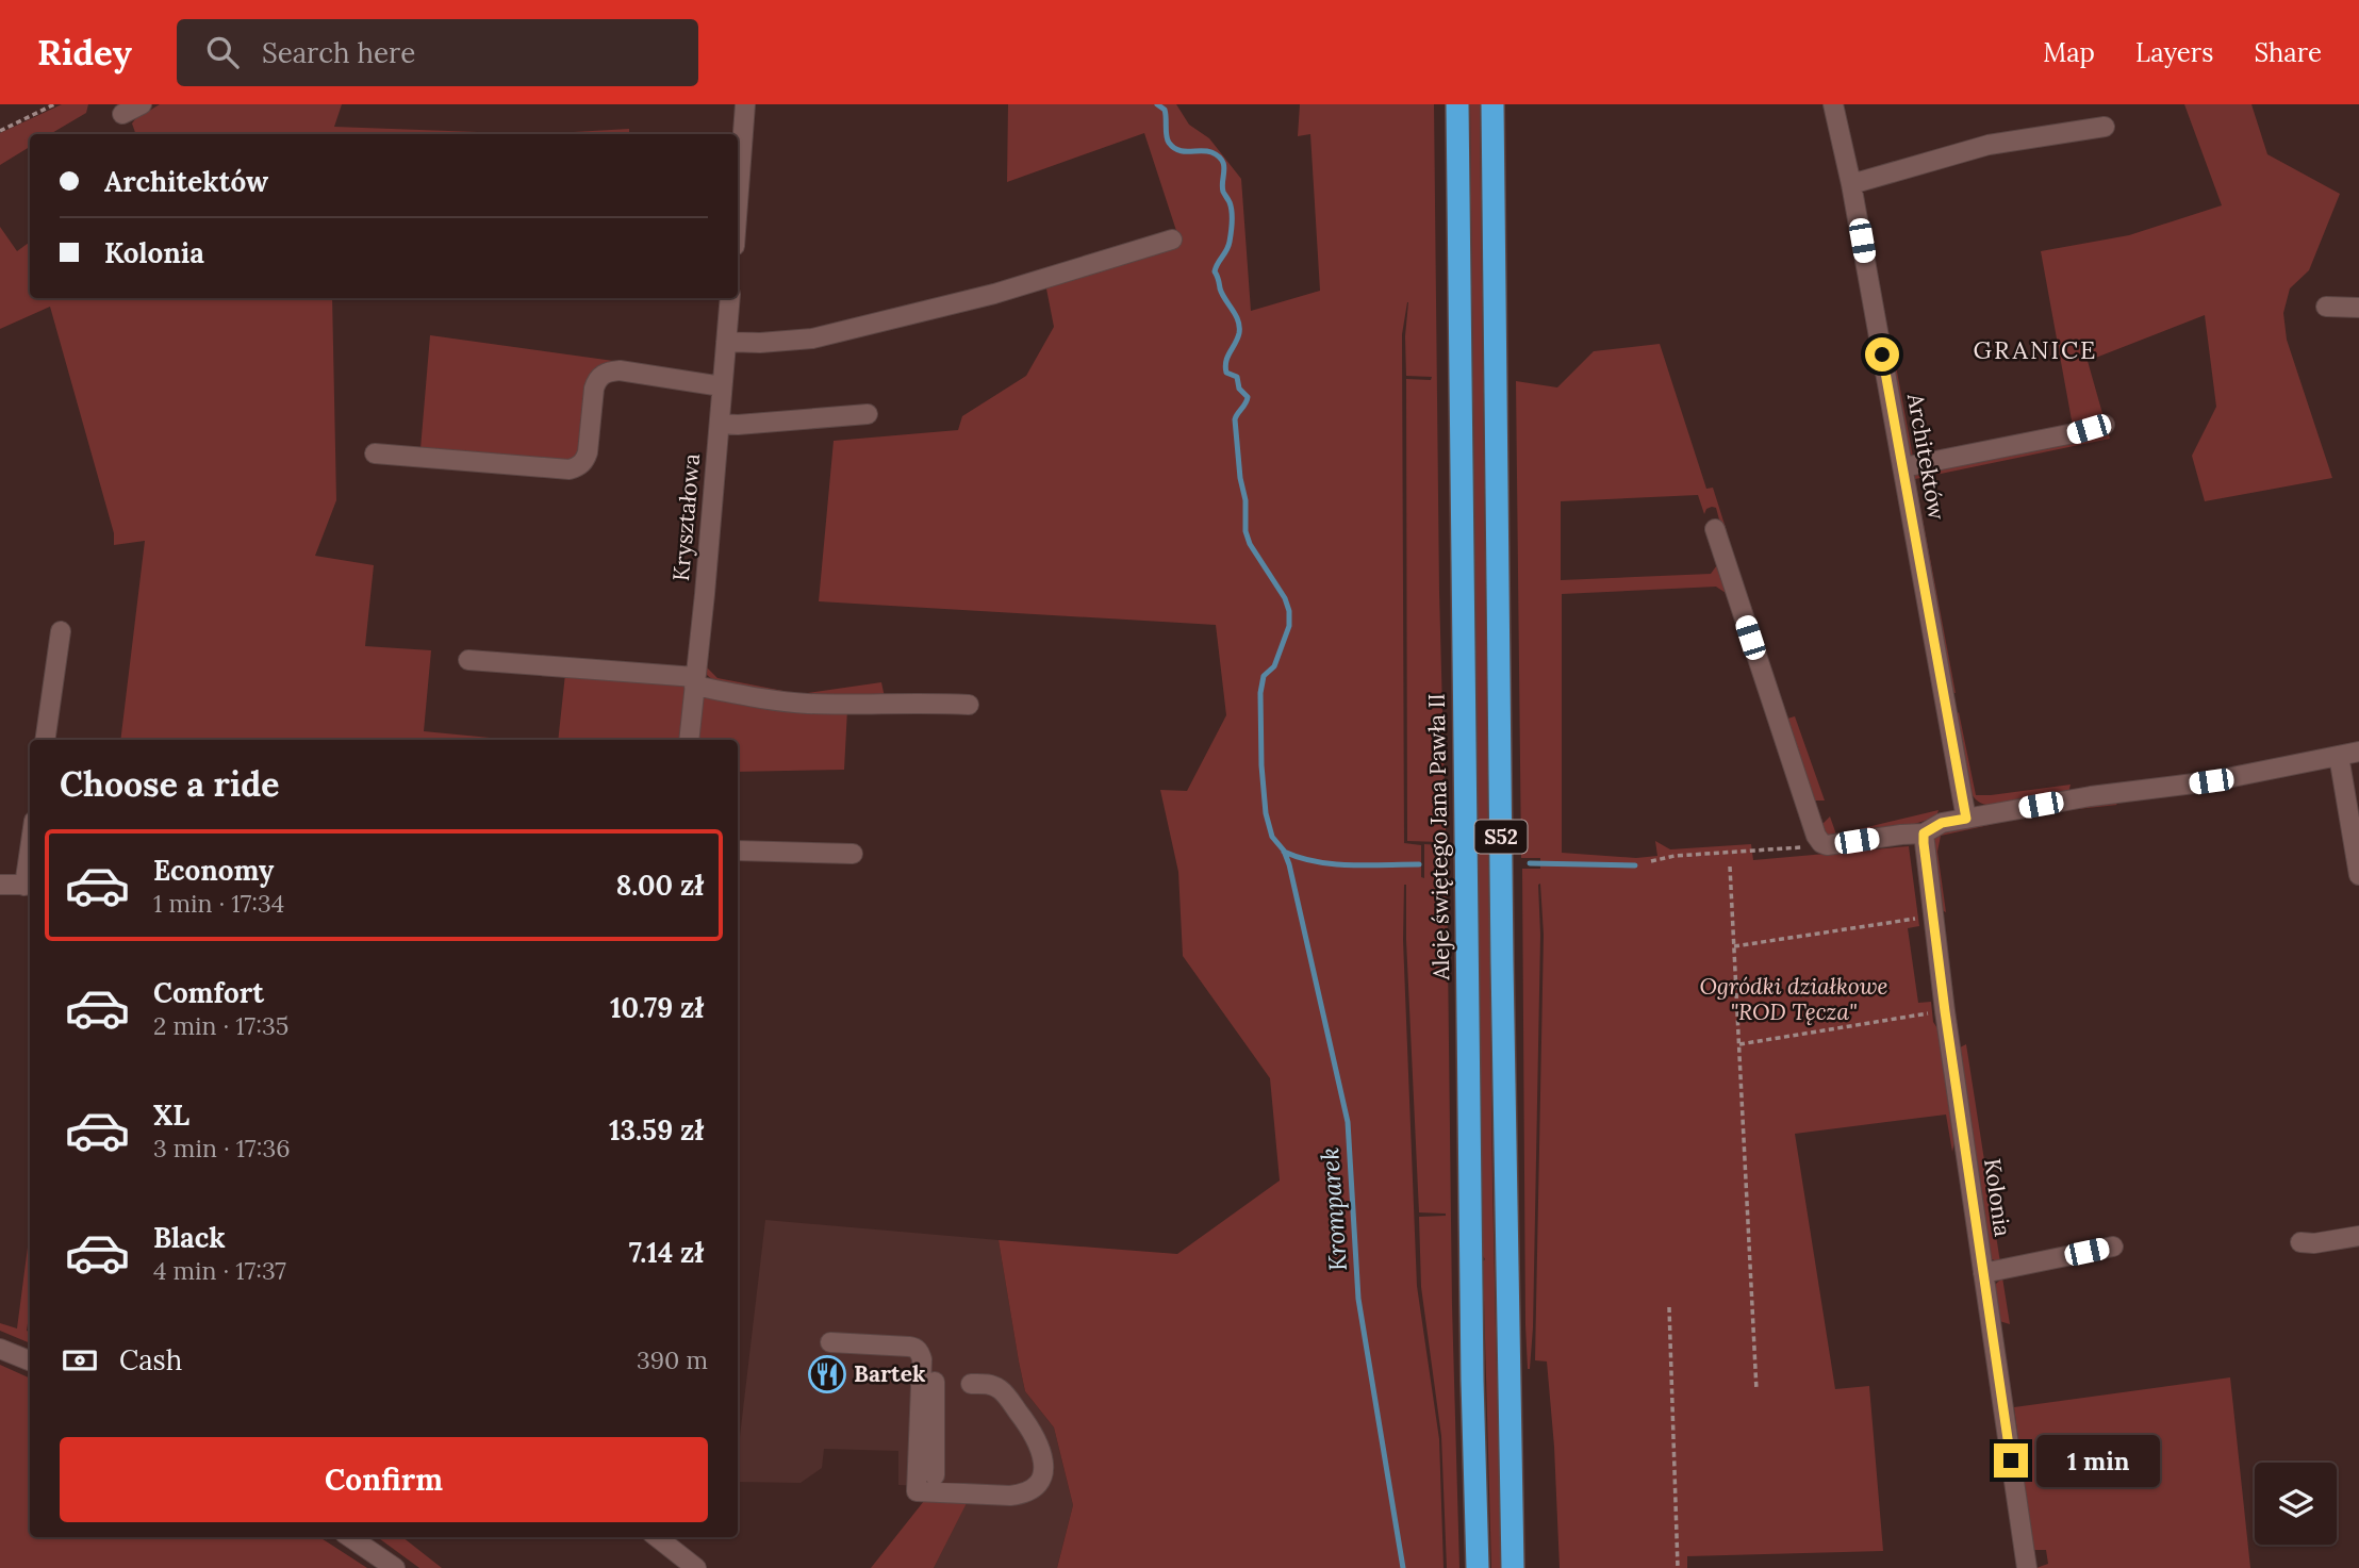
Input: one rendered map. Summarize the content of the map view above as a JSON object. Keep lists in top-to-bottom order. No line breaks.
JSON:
{"streets":{"highway":["Aleje świętego Jana Pawła II","S52"],"street":["Architektów","Kryształowa","Kolonia"]},"districts":["GRANICE"],"water":["Kromparek"],"parks":["Ogródki działkowe \"ROD Tęcza\""],"places":{"restaurant":["Bartek"]},"page":{"header":"Ridey","search":"Search here","nav":["Map","Layers","Share"],"banner":["Architektów","Kolonia"],"heading":"Choose a ride","list":[{"name":"Economy","note":"1 min · 17:34","value":"8.00 zł"},{"name":"Comfort","note":"2 min · 17:35","value":"10.79 zł"},{"name":"XL","note":"3 min · 17:36","value":"13.59 zł"},{"name":"Black","note":"4 min · 17:37","value":"7.14 zł"}],"pay":["Cash","390 m"],"buttons":"Confirm","bubble":"1 min"}}
